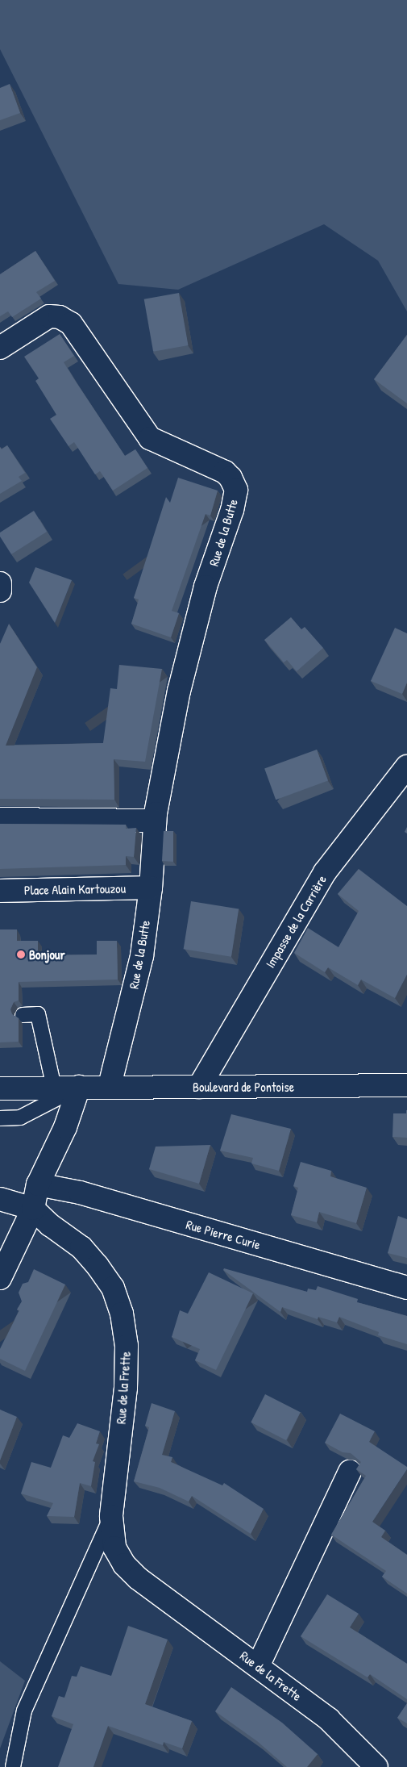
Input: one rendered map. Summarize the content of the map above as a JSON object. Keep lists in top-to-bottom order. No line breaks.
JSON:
{"streets":{"street":["Rue de la Butte","Place Alain Kartouzou","Impasse de la Carrière","Boulevard de Pontoise","Rue Pierre Curie","Rue de la Frette"]},"crossings":[["Rue de la Butte","Place Alain Kartouzou"],["Rue de la Butte","Boulevard de Pontoise"],["Impasse de la Carrière","Boulevard de Pontoise"]],"places":["Bonjour"]}
